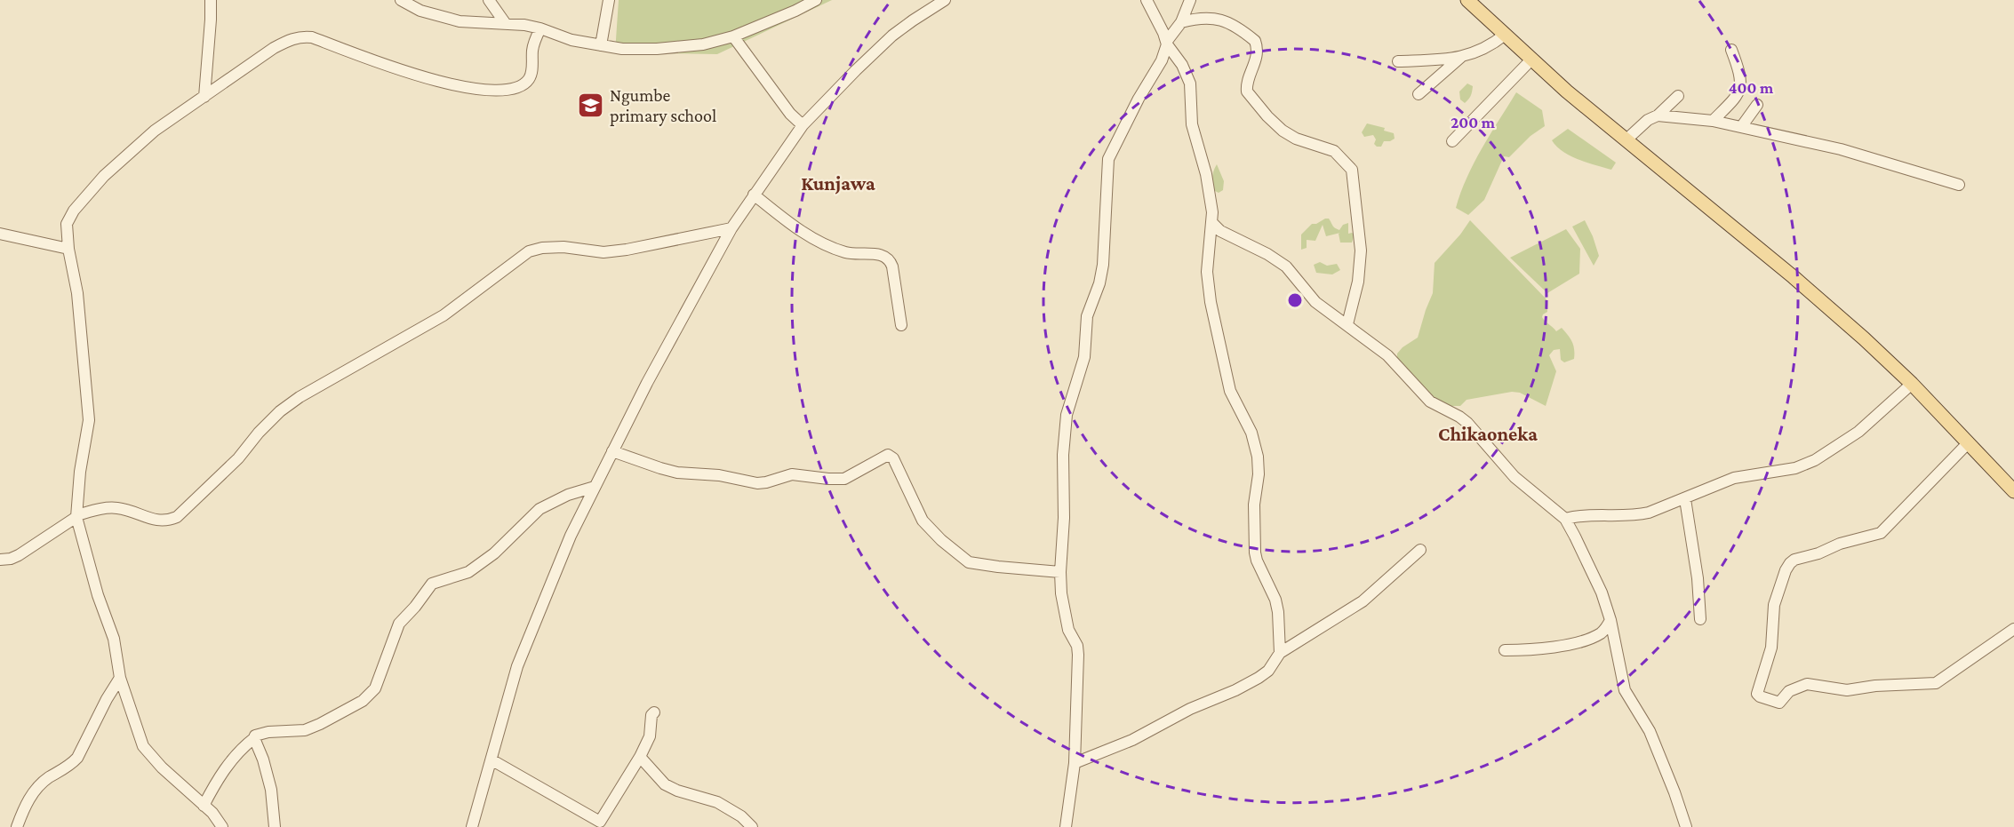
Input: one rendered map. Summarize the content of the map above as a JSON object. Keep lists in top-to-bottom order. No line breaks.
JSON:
{"districts":["Kunjawa","Chikaoneka"],"places":{"school or university":["Ngumbe primary school"]},"rings":["400 m","200 m"]}
